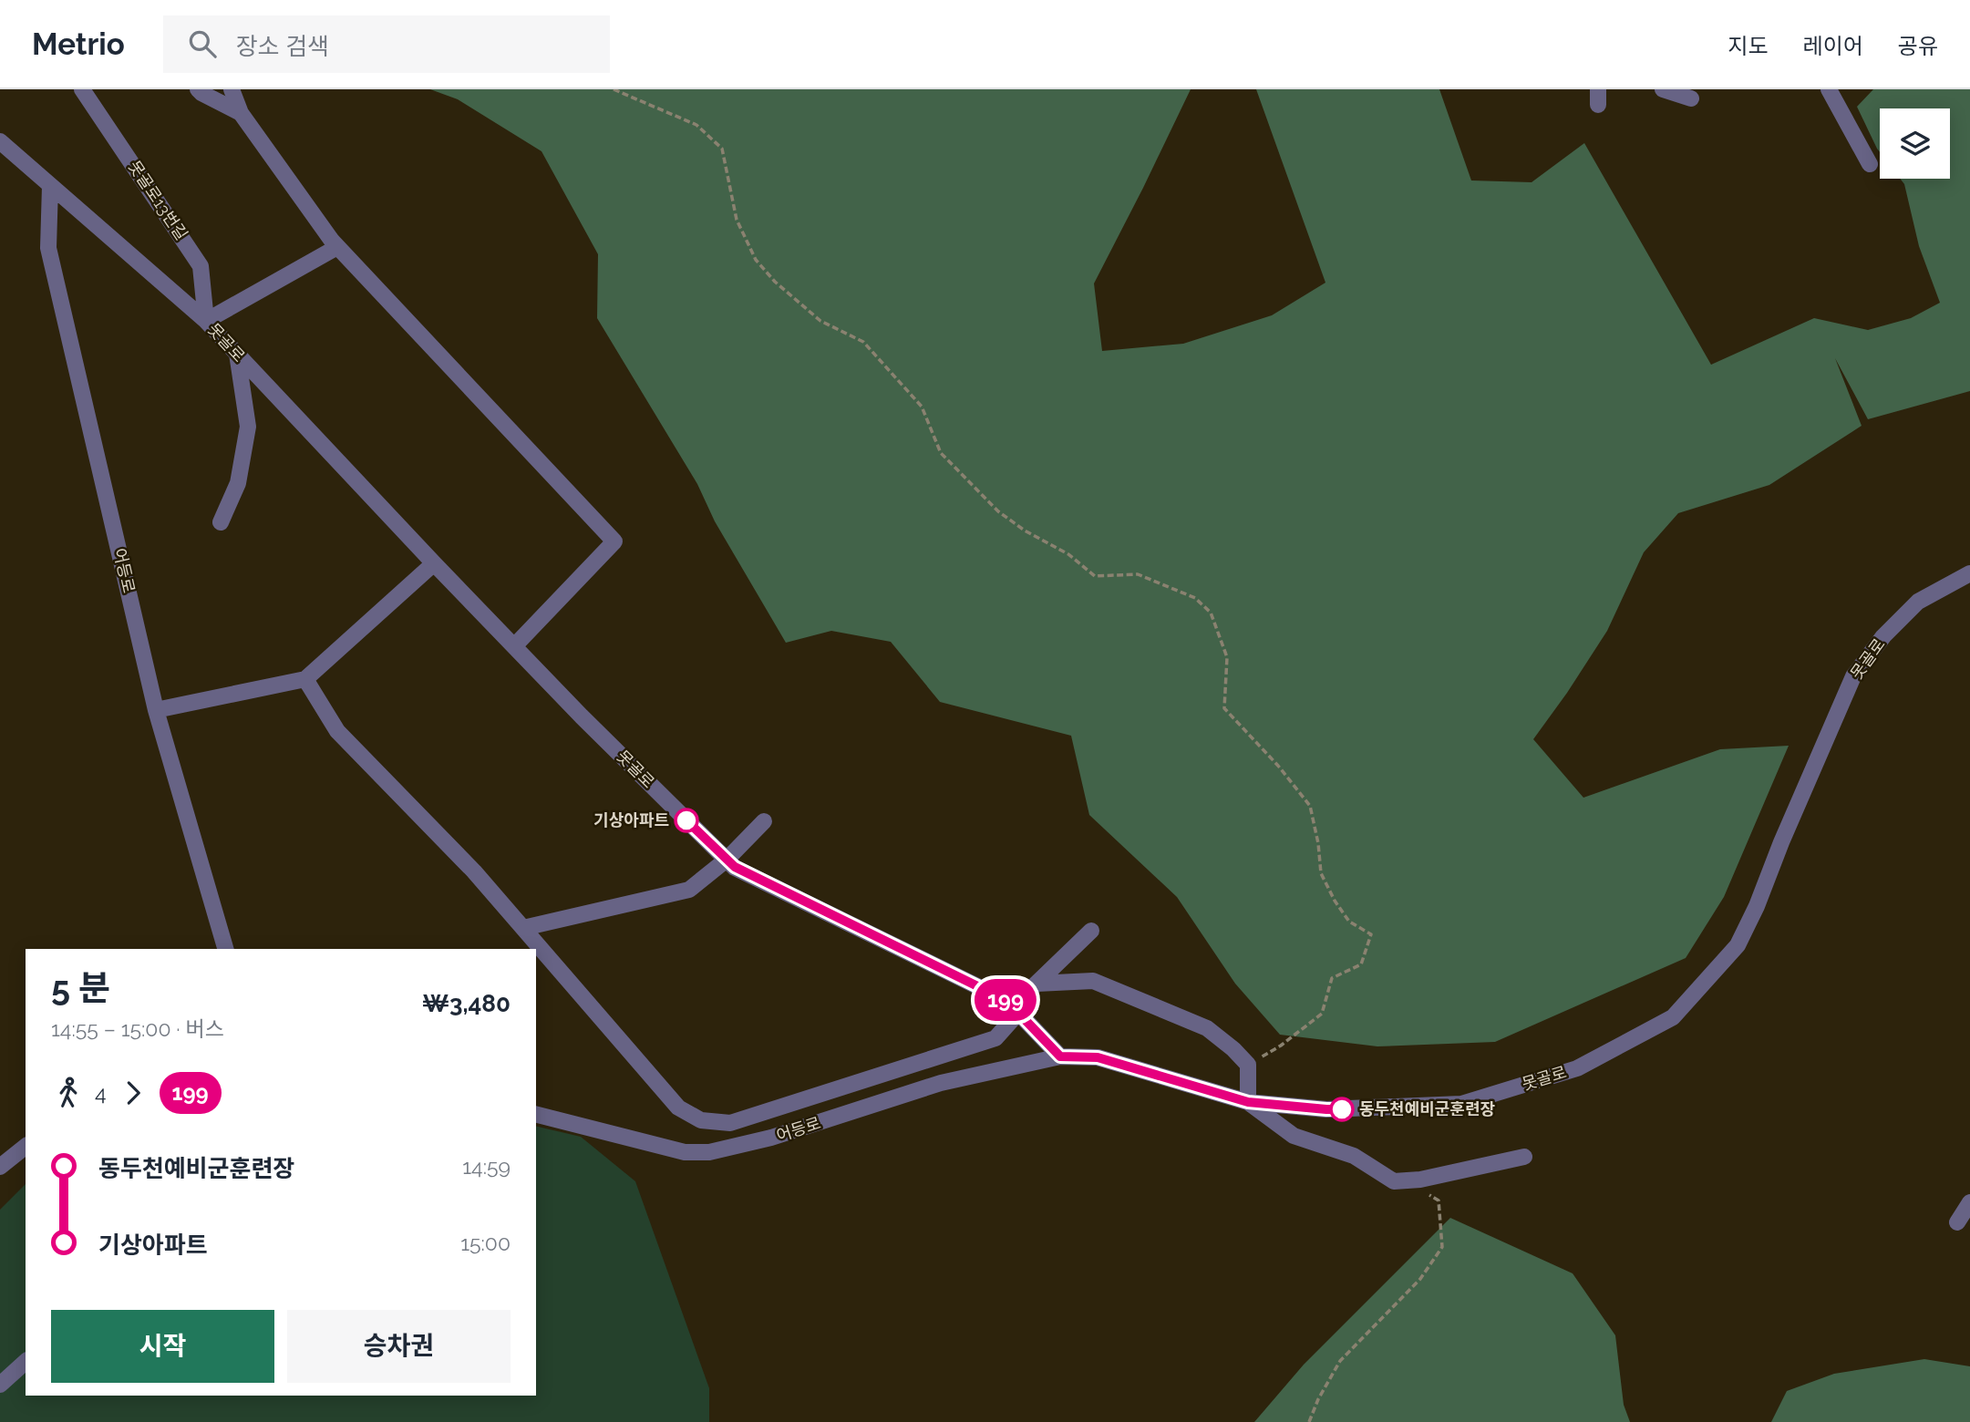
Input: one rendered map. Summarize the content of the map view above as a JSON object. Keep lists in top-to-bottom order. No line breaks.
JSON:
{"streets":{"street":["못골로13번길","못골로","어등로"]},"crossings":[["못골로13번길","못골로"],["못골로","어등로"]],"places":["기상아파트","동두천예비군훈련장"],"lines":["bus line 199"],"page":{"header":"Metrio","search":"장소 검색","nav":["지도","레이어","공유"],"on_map":"199","heading":["5 분","14:55 – 15:00 · 버스","₩3,480"],"legs":["4","199"],"list":[{"name":"동두천예비군훈련장","value":"14:59"},{"name":"기상아파트","value":"15:00"}],"buttons":["시작","승차권"]}}
